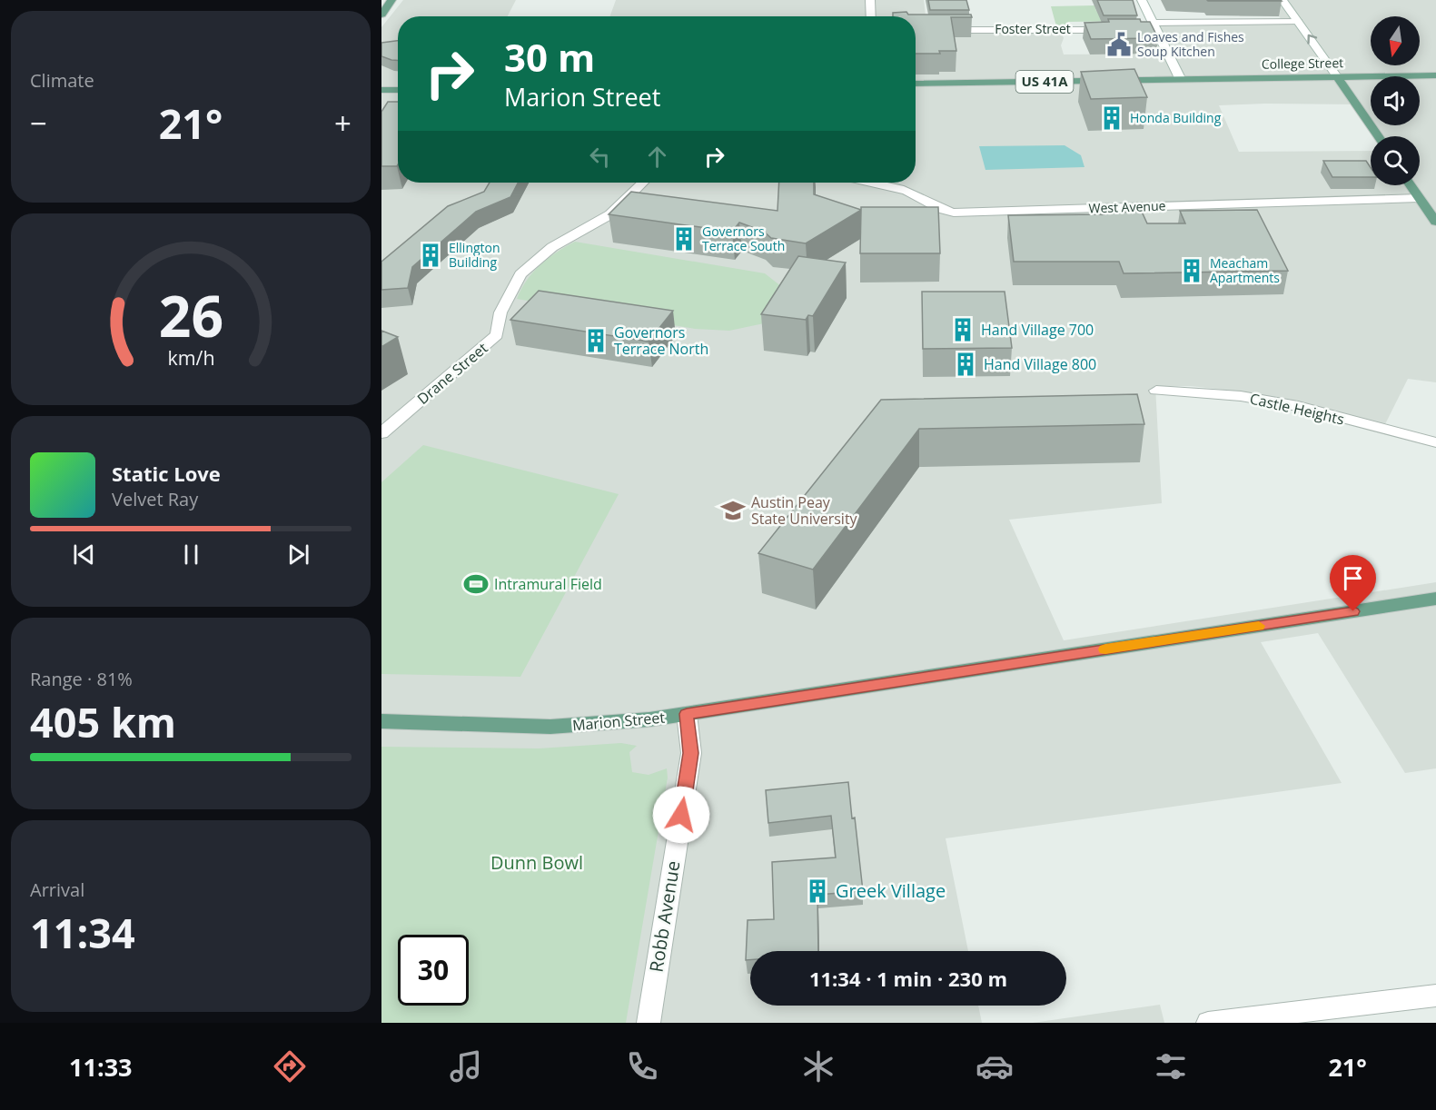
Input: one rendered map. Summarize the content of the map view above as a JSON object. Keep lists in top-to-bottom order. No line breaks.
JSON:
{"streets":{"main road":["College Street","US 41A","Marion Street"],"street":["Foster Street","West Avenue","Drane Street","Castle Heights","Robb Avenue"]},"crossings":[["Marion Street","Robb Avenue"]],"parks":["Dunn Bowl"],"places":{"public building":["Loaves and Fishes Soup Kitchen"],"building":["Honda Building","Governors Terrace South","Ellington Building","Meacham Apartments","Hand Village 700","Governors Terrace North","Hand Village 800","Greek Village"],"school or university":["Austin Peay State University"],"sports":["Intramural Field"]},"north":"bottom","page":{"tile":["Climate",["Range · 81%","405 km"],["Arrival","11:34"]],"turn":["30 m","Marion Street"],"heat":["−","21°","+"],"song":["Static Love","Velvet Ray"],"limit":"30","trip":"11:34 · 1 min · 230 m","tabs":["11:33","21°"],"gauge":["26","km/h"]}}
